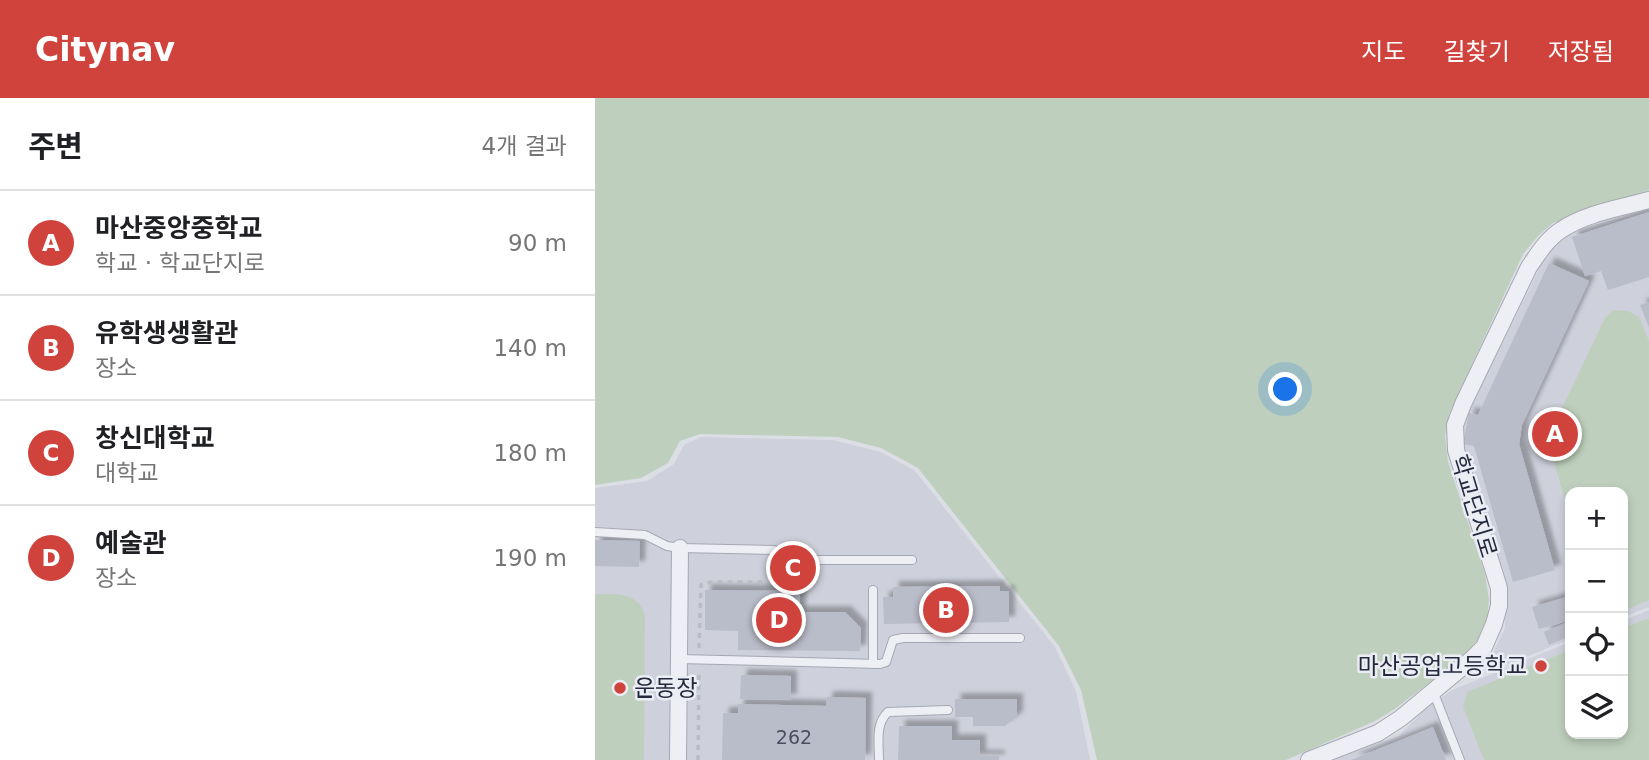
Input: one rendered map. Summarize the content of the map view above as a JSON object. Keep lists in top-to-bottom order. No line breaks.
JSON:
{"streets":{"street":["학교단지로"]},"places":["마산공업고등학교","운동장"],"house_numbers":["262"],"page":{"header":"Citynav","nav":["지도","길찾기","저장됨"],"heading":["주변","4개 결과"],"list":[{"mark":"A","name":"마산중앙중학교","note":"학교 · 학교단지로","value":"90 m"},{"mark":"B","name":"유학생생활관","note":"장소","value":"140 m"},{"mark":"C","name":"창신대학교","note":"대학교","value":"180 m"},{"mark":"D","name":"예술관","note":"장소","value":"190 m"}],"pins":["A","C","B","D"],"map_buttons":["+","−"]}}
